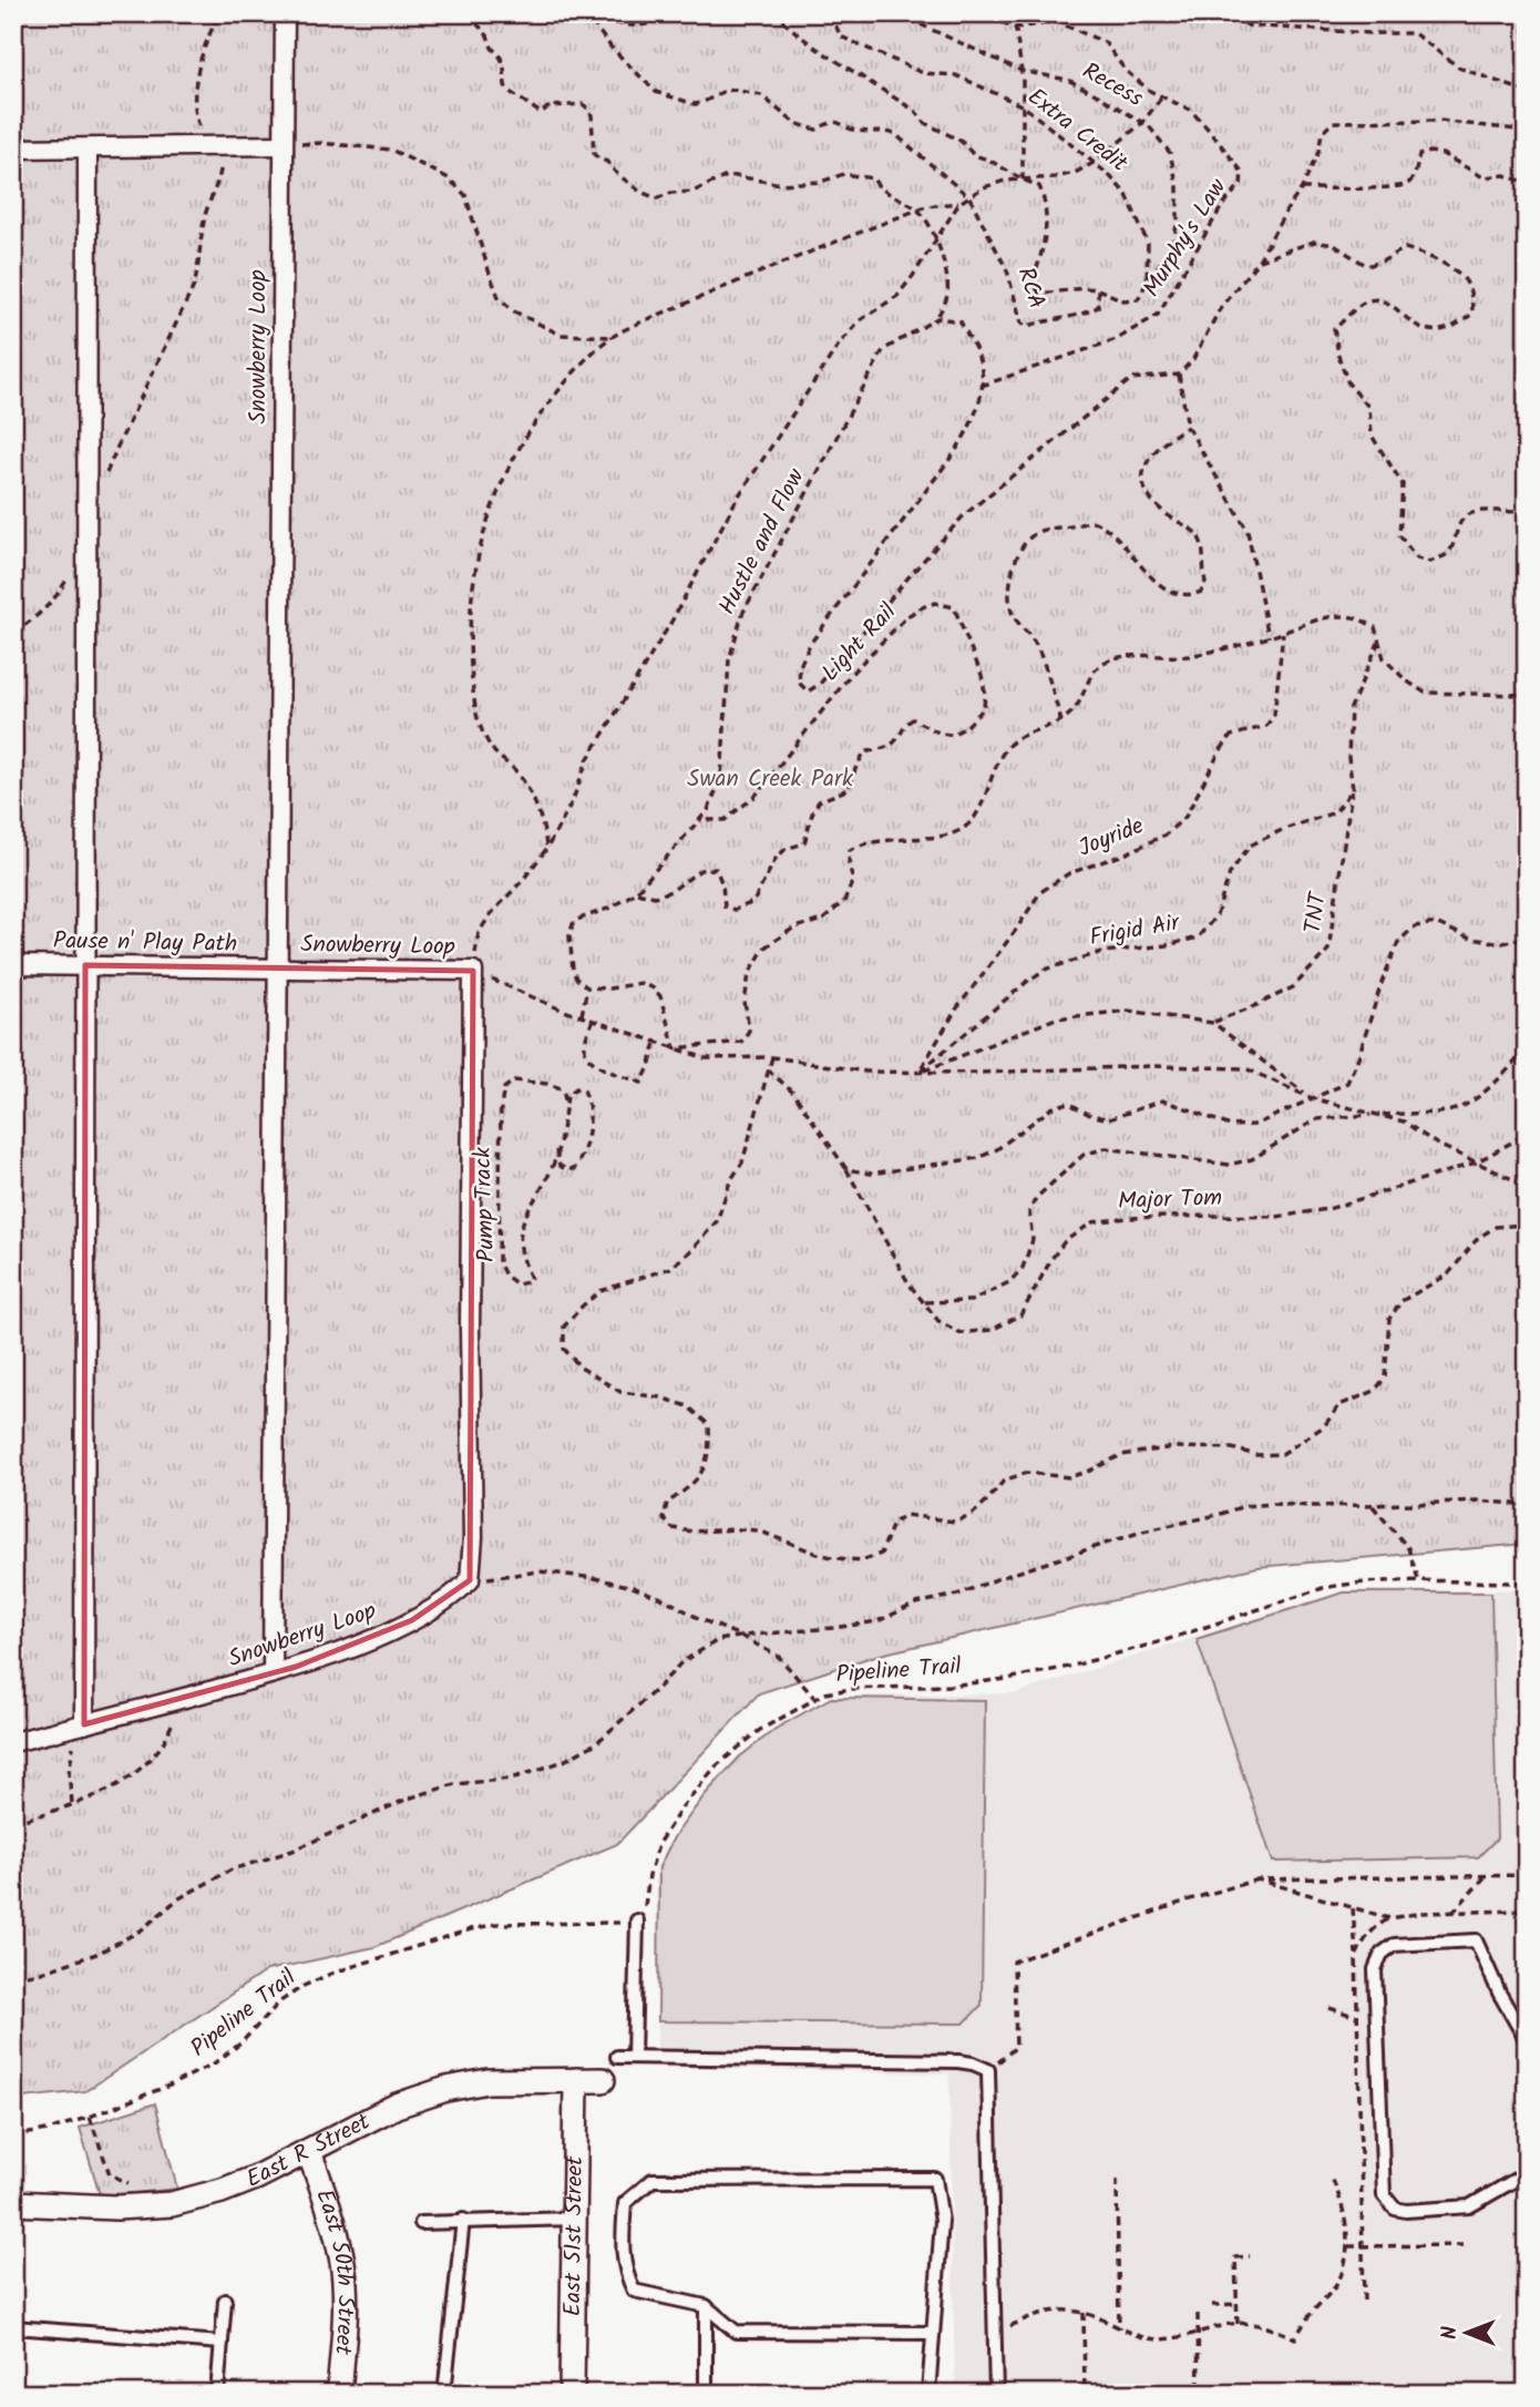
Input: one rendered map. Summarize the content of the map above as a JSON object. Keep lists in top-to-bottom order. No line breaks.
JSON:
{"streets":{"street":["Snowberry Loop","Pause n' Play Path","East R Street","East 51st Street","East 50th Street"],"path":["Recess","Extra Credit","Murphy's Law","RCA","Hustle and Flow","Light Rail","Joyride","TNT","Frigid Air","Major Tom","Pump Track","Pipeline Trail"]},"crossings":[["Recess","Extra Credit"],["Snowberry Loop","Pause n' Play Path"],["Hustle and Flow","Light Rail"],["Joyride","Frigid Air"],["TNT","Frigid Air"],["East R Street","East 51st Street"],["East R Street","East 50th Street"]],"parks":["Swan Creek Park"],"north":"left"}
